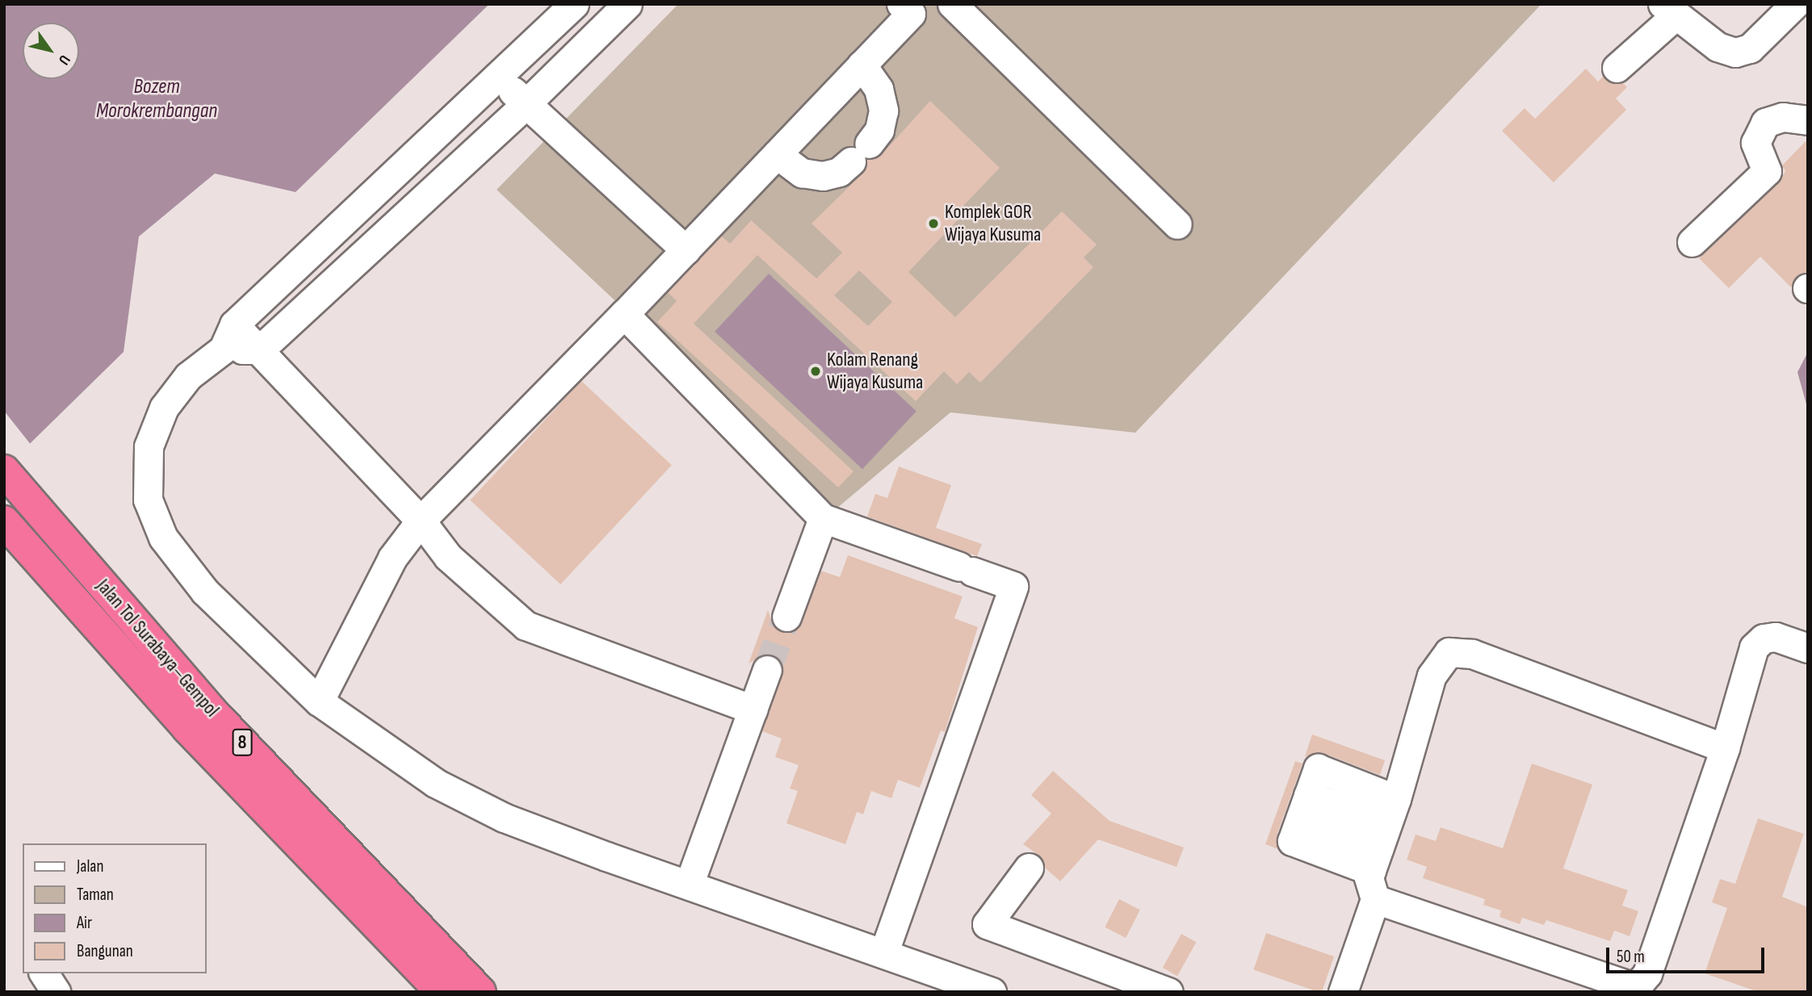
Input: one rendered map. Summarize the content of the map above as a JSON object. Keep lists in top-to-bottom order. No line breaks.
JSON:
{"streets":{"highway":["Jalan Tol Surabaya–Gempol","8"]},"water":["Bozem Morokrembangan"],"places":["Komplek GOR Wijaya Kusuma","Kolam Renang Wijaya Kusuma"],"legend":["Jalan","Taman","Air","Bangunan"],"scale_bar":"50 m","north":"bottom right"}
